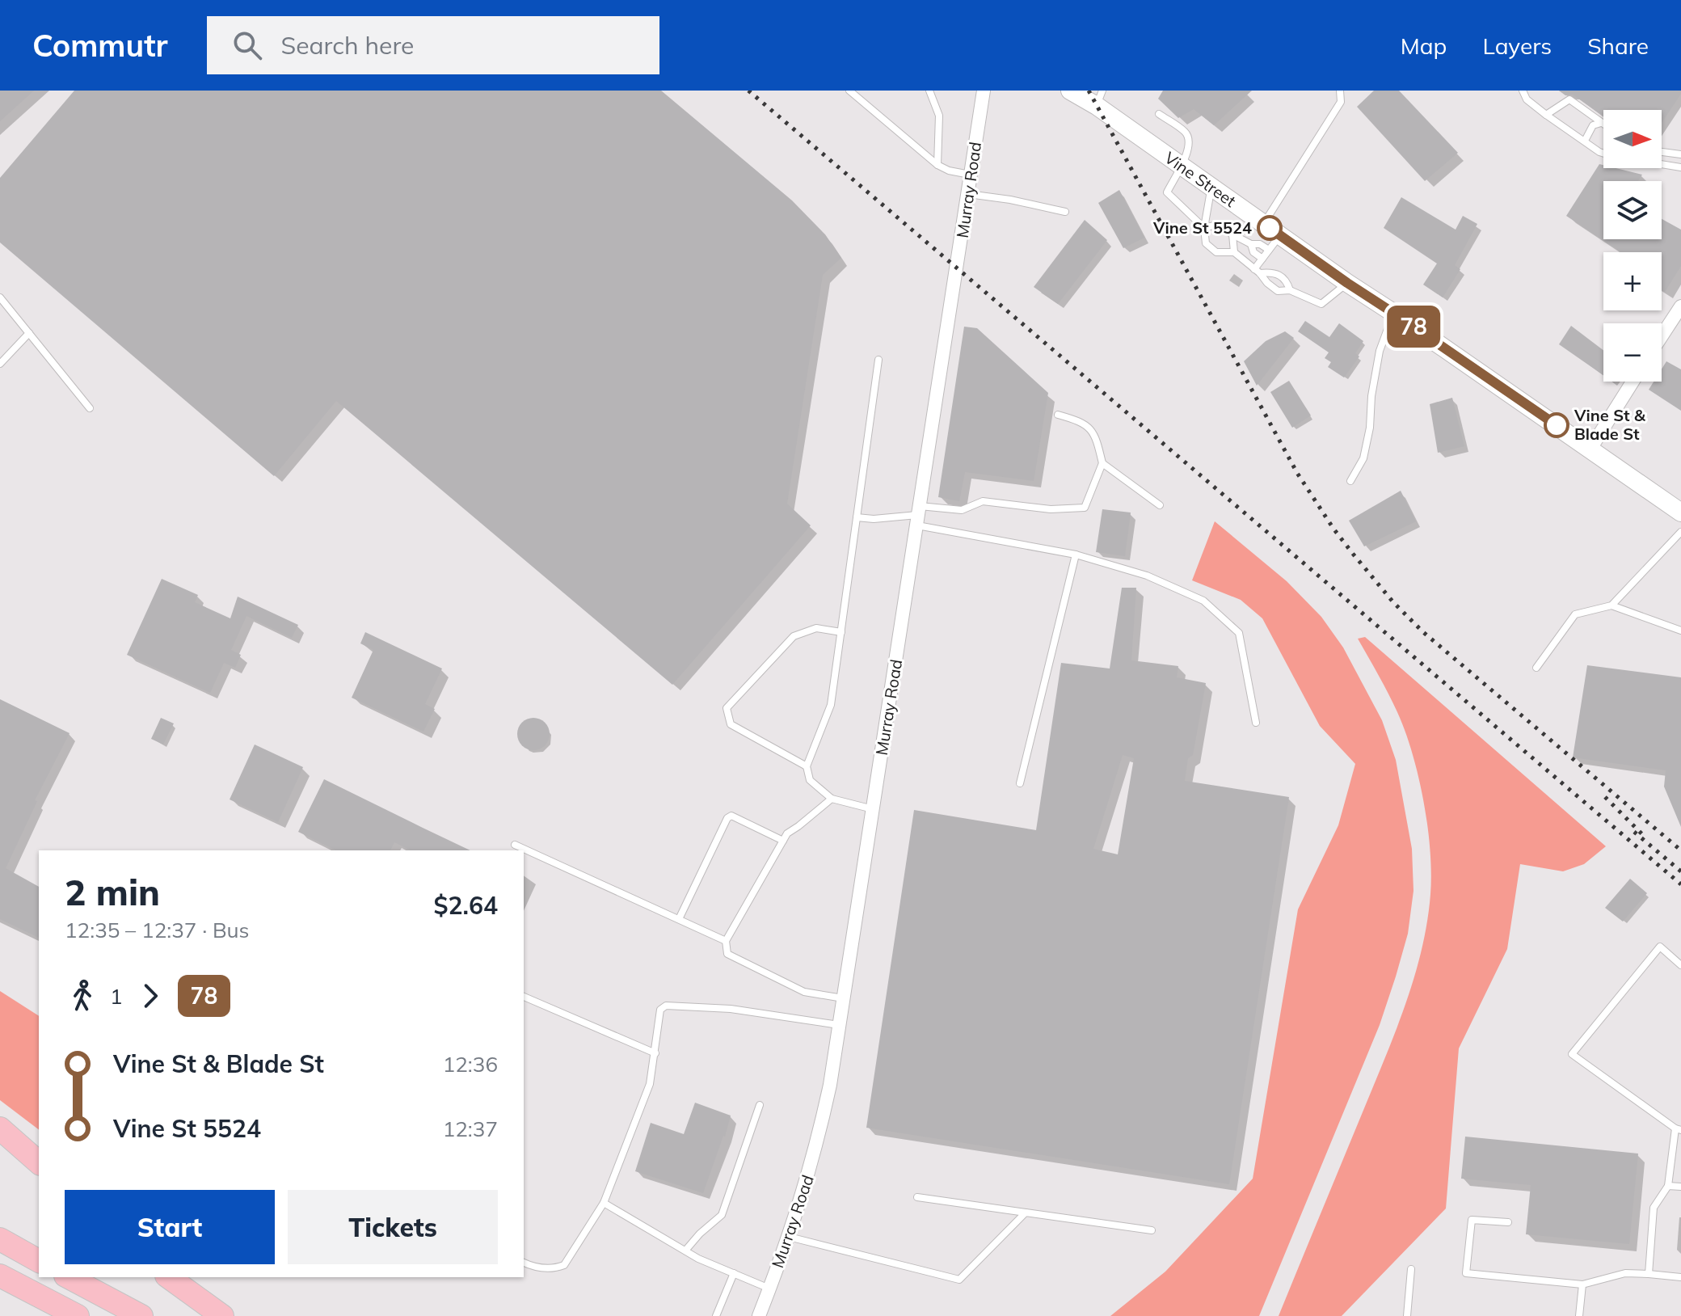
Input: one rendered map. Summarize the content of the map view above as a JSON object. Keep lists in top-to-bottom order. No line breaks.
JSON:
{"streets":{"main road":["Vine Street"],"street":["Murray Road"]},"places":["Vine St 5524","Vine St & Blade St"],"lines":["bus line 78"],"north":"right","page":{"header":"Commutr","search":"Search here","nav":["Map","Layers","Share"],"on_map":"78","map_buttons":["+","−"],"heading":["2 min","12:35 – 12:37 · Bus","$2.64"],"legs":["1","78"],"list":[{"name":"Vine St & Blade St","value":"12:36"},{"name":"Vine St 5524","value":"12:37"}],"buttons":["Start","Tickets"]}}
